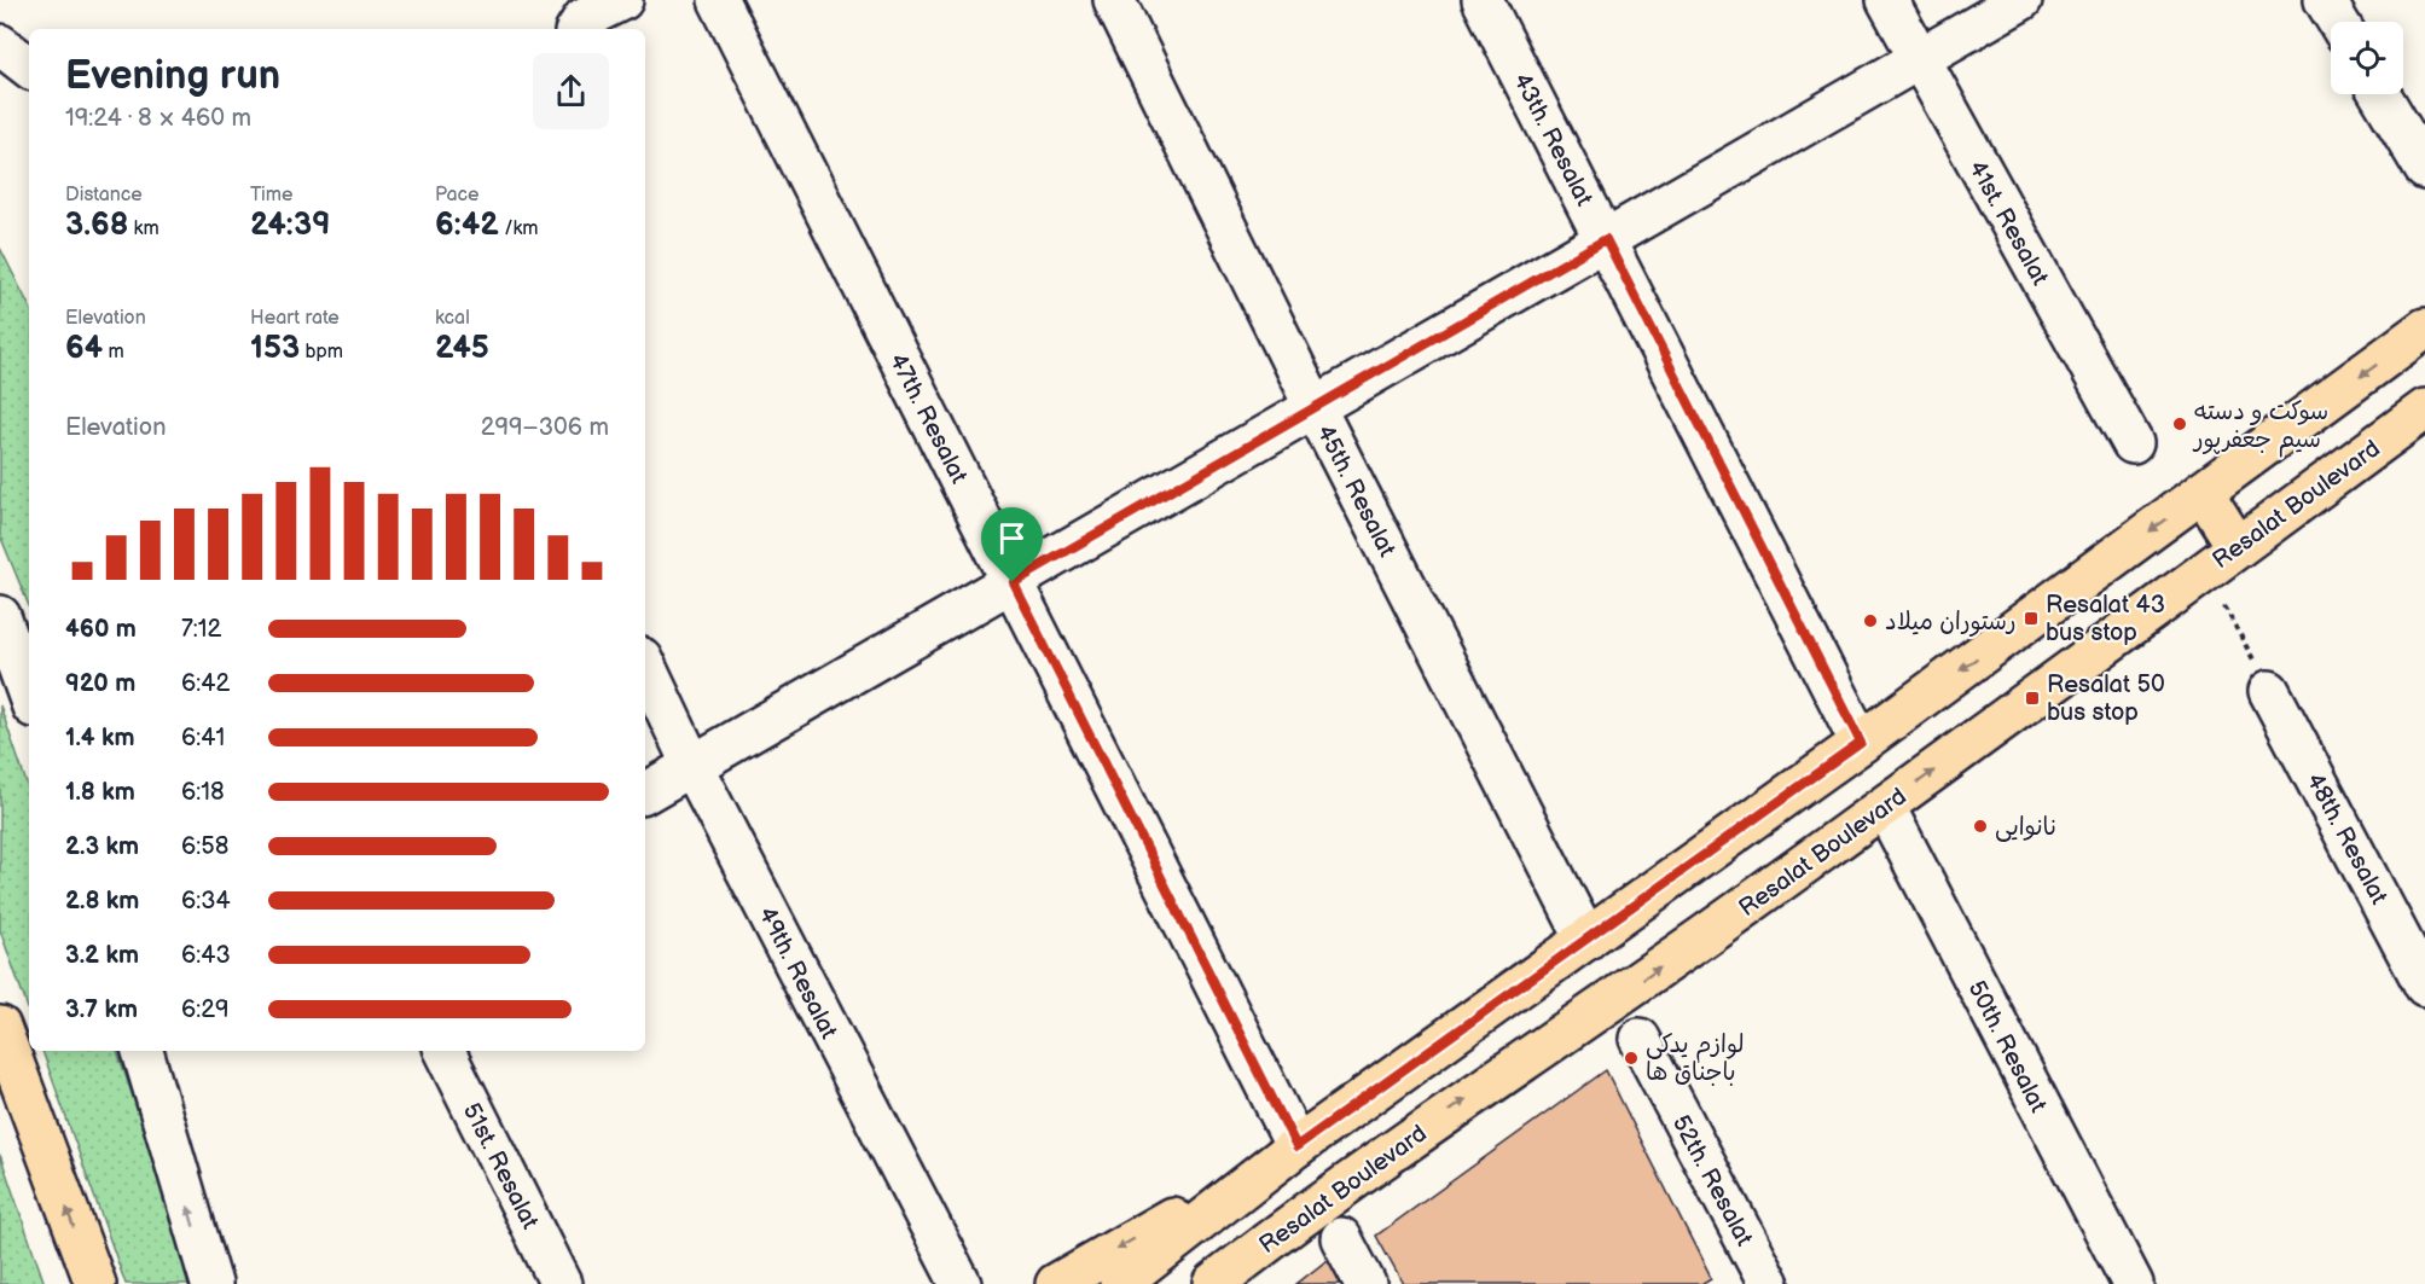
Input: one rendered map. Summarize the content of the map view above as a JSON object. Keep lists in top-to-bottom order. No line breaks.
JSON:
{"streets":{"main road":["Resalat Boulevard"],"street":["43th. Resalat","41st. Resalat","47th. Resalat","45th. Resalat","48th. Resalat","49th. Resalat","50th. Resalat","51st. Resalat","52th. Resalat"]},"crossings":[["Resalat Boulevard","50th. Resalat"]],"places":{"other":["سوکت و دسته سیم جعفرپور","رستوران میلاد","نانوایی","لوازم یدکی باجناق ها"],"transit":["Resalat 43 bus stop","Resalat 50 bus stop"]},"page":{"heading":["Evening run","19:24 · 8 × 460 m"],"stats":[["Distance","3.68 km"],["Time","24:39"],["Pace","6:42 /km"],["Elevation","64 m"],["Heart rate","153 bpm"],["kcal","245"]],"chart":["Elevation","299–306 m"],"list":[{"name":"460 m","note":"7:12"},{"name":"920 m","note":"6:42"},{"name":"1.4 km","note":"6:41"},{"name":"1.8 km","note":"6:18"},{"name":"2.3 km","note":"6:58"},{"name":"2.8 km","note":"6:34"},{"name":"3.2 km","note":"6:43"},{"name":"3.7 km","note":"6:29"}]}}
